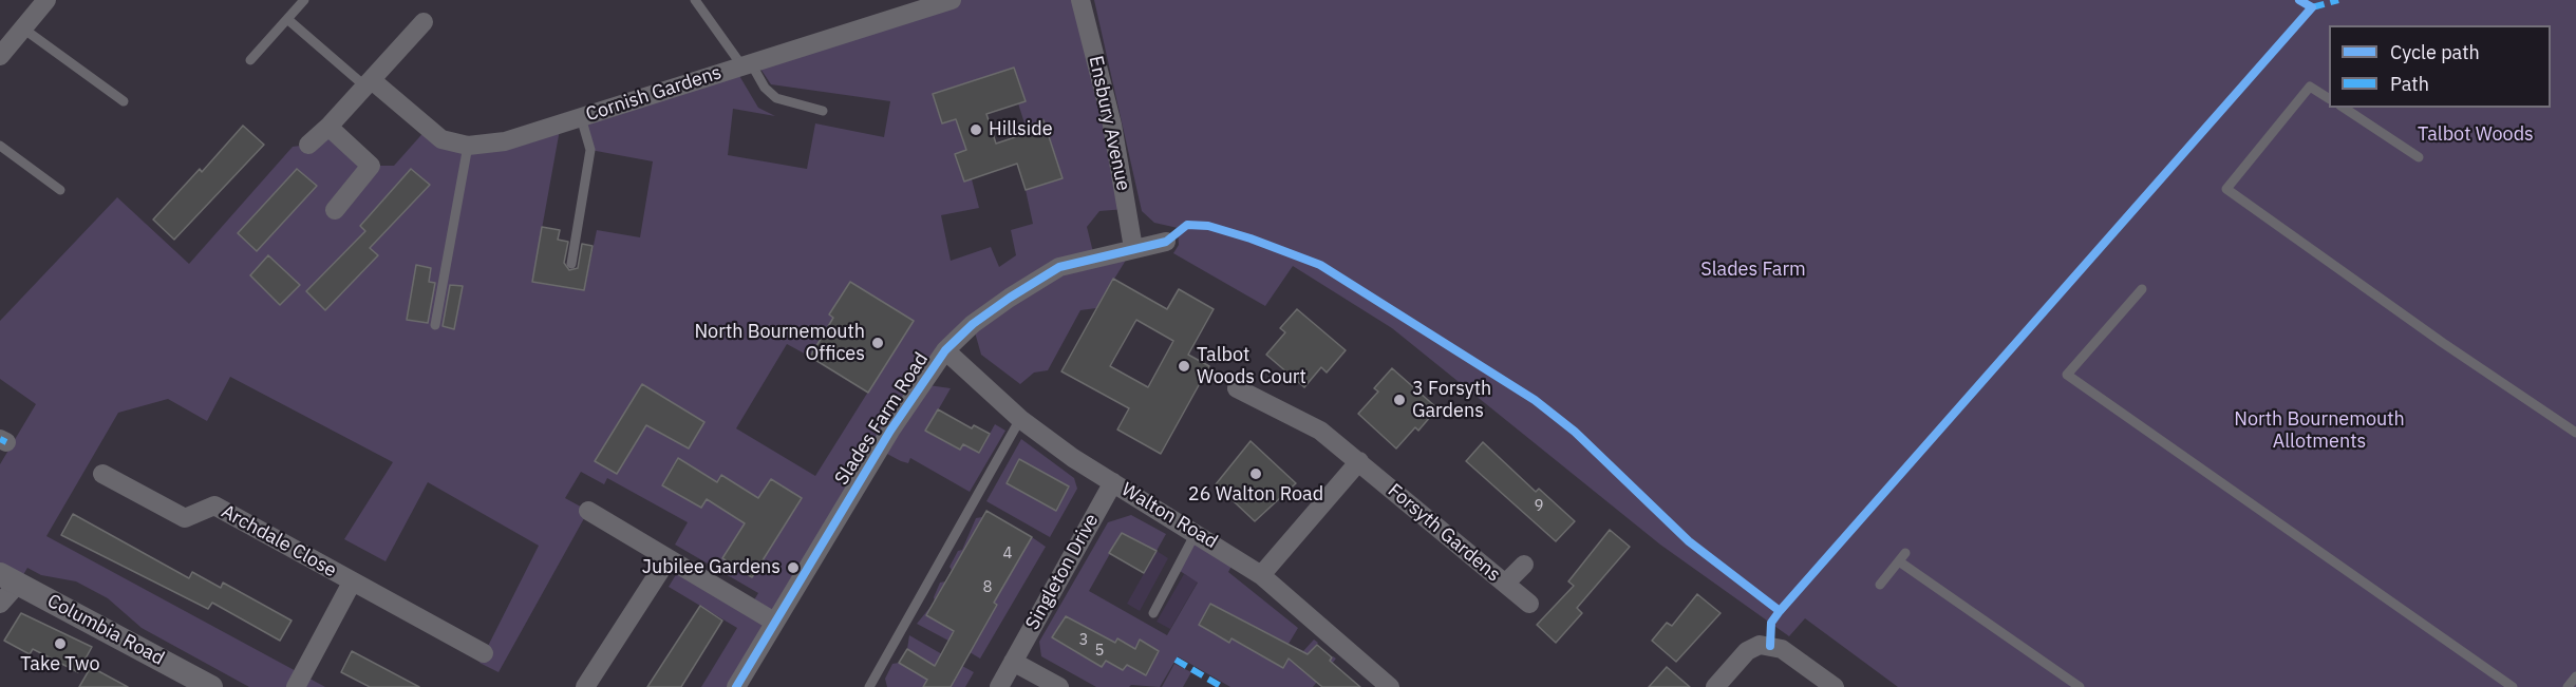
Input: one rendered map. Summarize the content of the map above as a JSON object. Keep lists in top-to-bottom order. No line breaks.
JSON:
{"streets":{"street":["Cornish Gardens","Ensbury Avenue","Slades Farm Road","Walton Road","Forsyth Gardens","Archdale Close","Singleton Drive","Columbia Road"]},"crossings":[["Ensbury Avenue","Slades Farm Road"],["Slades Farm Road","Walton Road"],["Walton Road","Singleton Drive"]],"parks":["Talbot Woods","Slades Farm","North Bournemouth Allotments"],"places":["Hillside","North Bournemouth Offices","Talbot Woods Court","3 Forsyth Gardens","26 Walton Road","Jubilee Gardens","Take Two"],"house_numbers":["9","4","8","3","5"],"legend":["Cycle path","Path"]}
